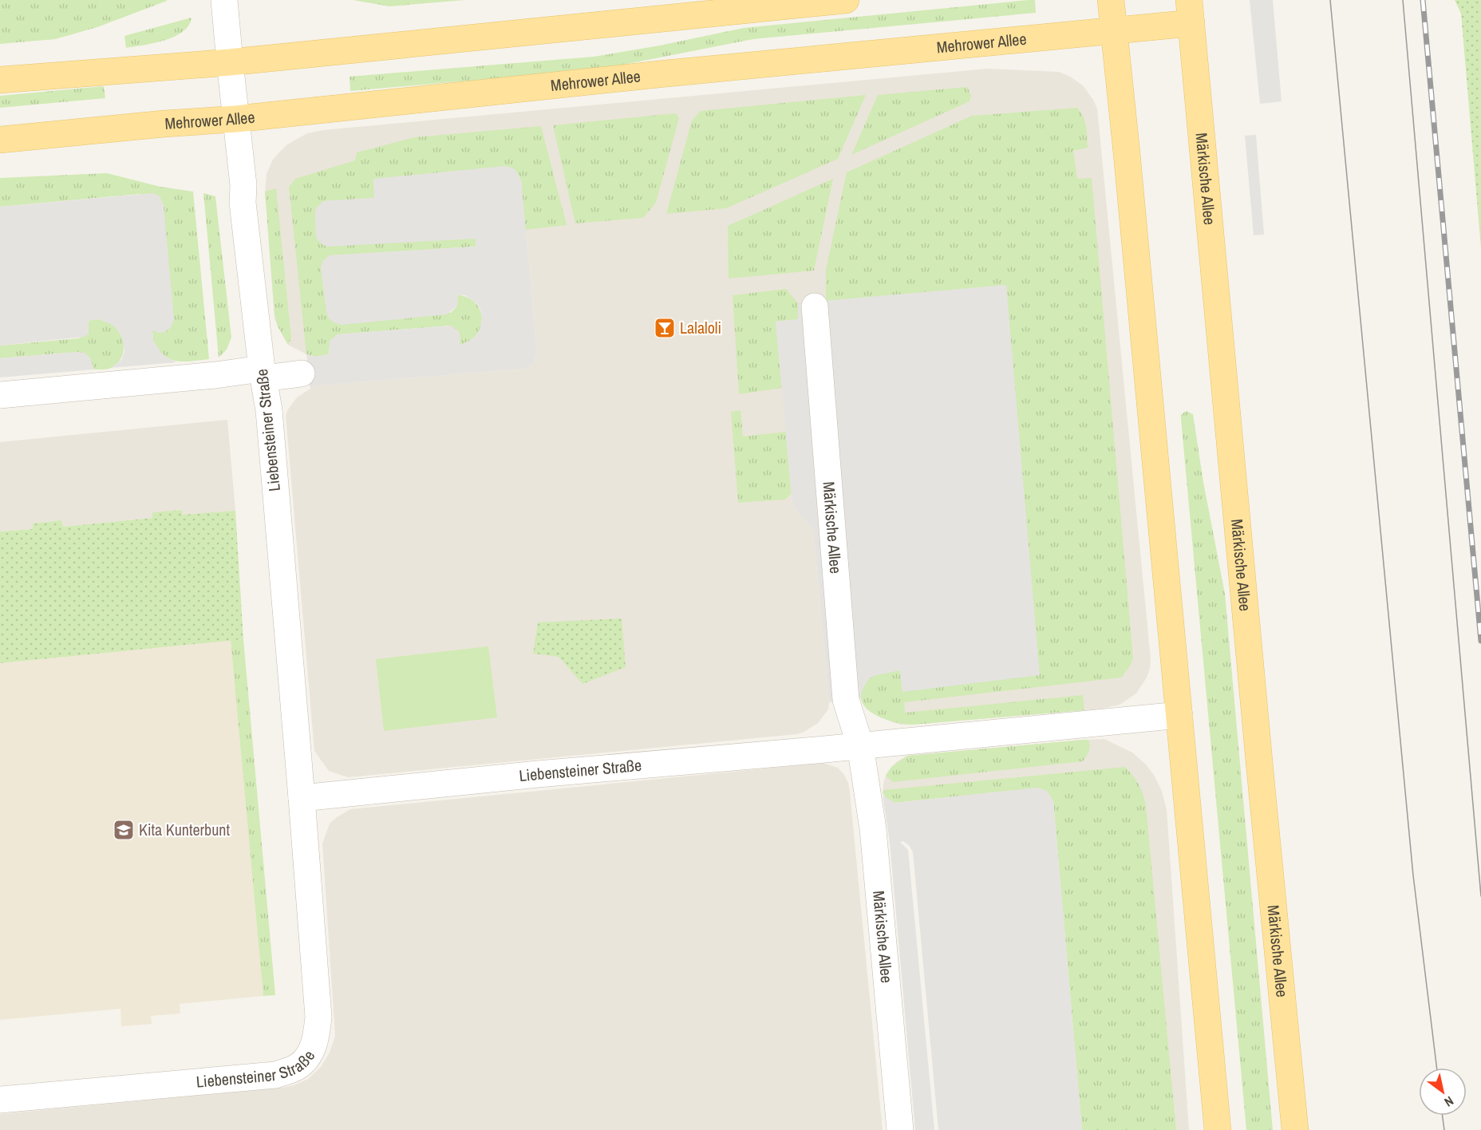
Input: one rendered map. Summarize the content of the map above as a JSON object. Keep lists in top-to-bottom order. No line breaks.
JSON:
{"streets":{"main road":["Mehrower Allee","Märkische Allee"],"street":["Liebensteiner Straße"]},"crossings":[["Mehrower Allee","Märkische Allee"],["Mehrower Allee","Liebensteiner Straße"],["Märkische Allee","Liebensteiner Straße"]],"places":{"bar":["Lalaloli"],"school or university":["Kita Kunterbunt"]},"north":"bottom right"}
